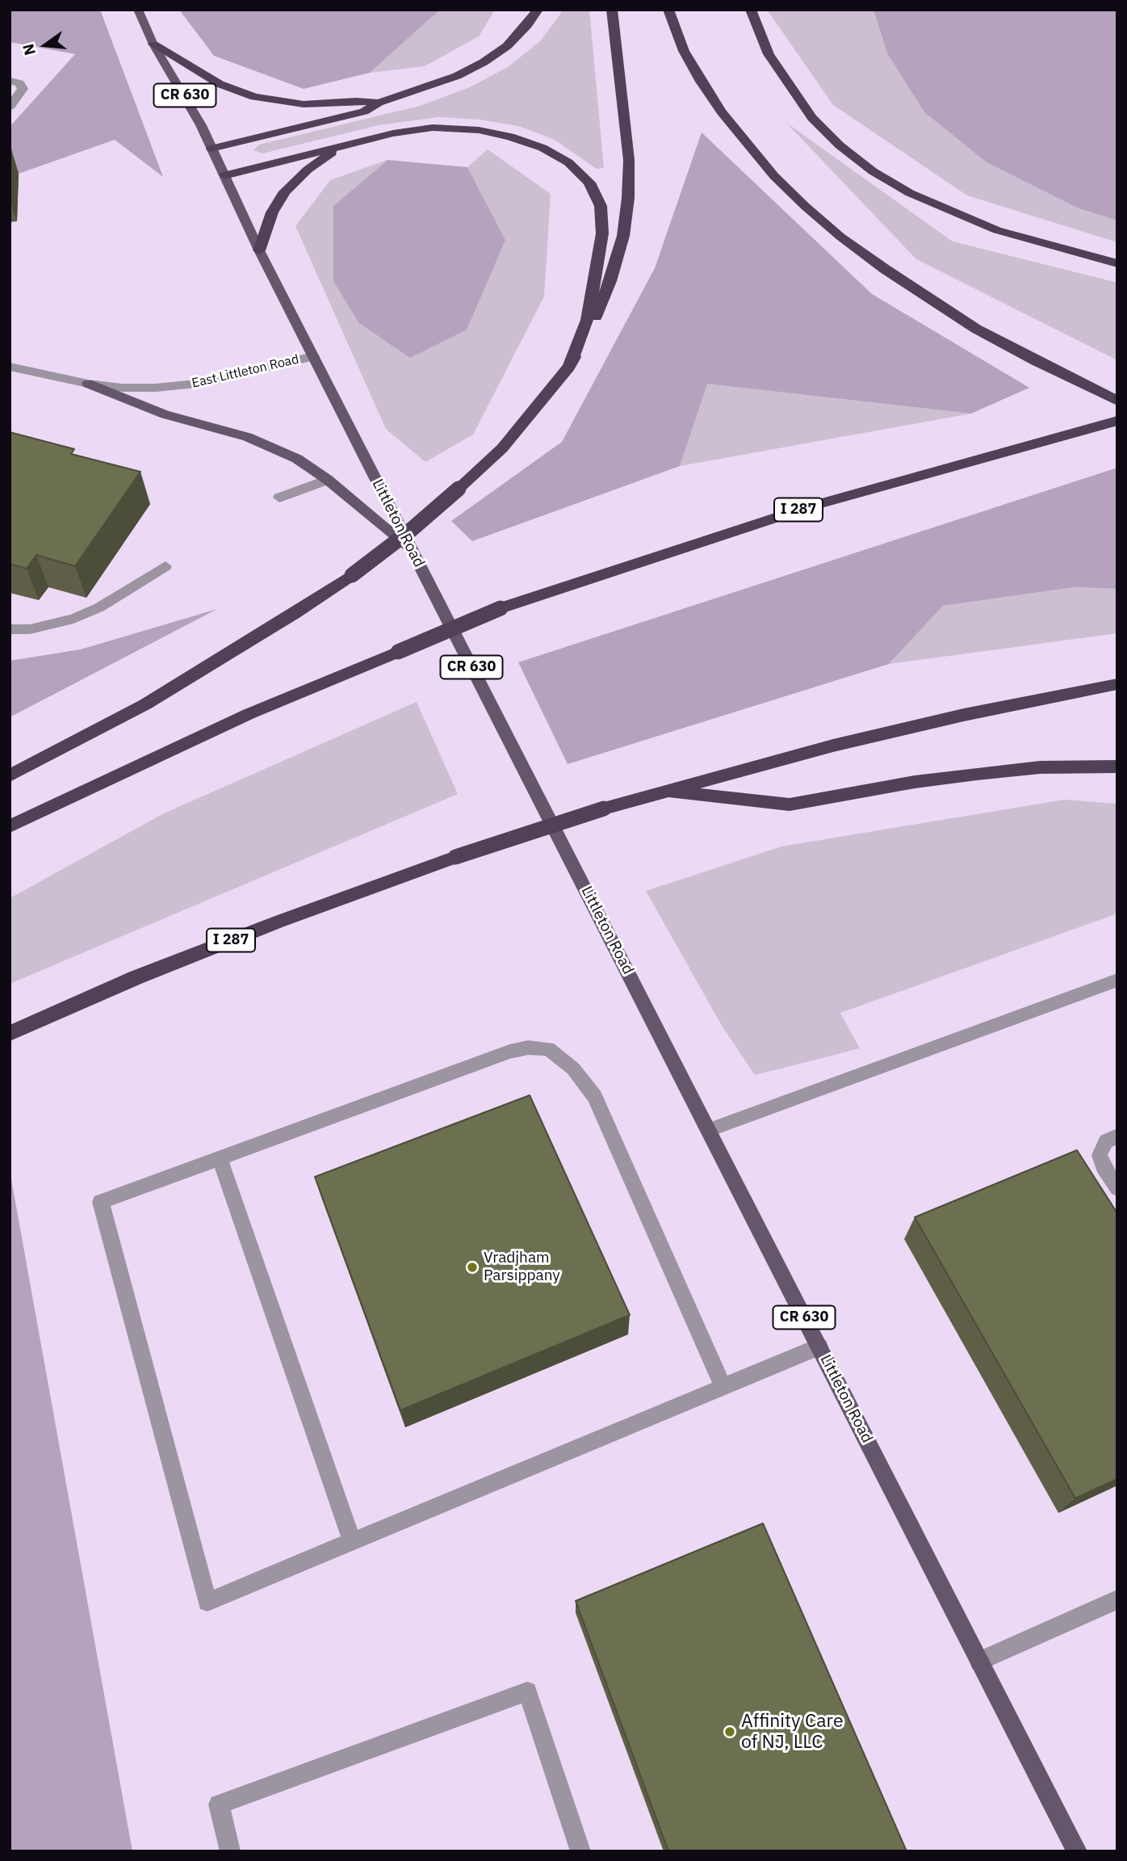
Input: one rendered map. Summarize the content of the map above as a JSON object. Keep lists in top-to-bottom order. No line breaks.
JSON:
{"streets":{"highway":["I 287"],"main road":["CR 630","Littleton Road"],"street":["East Littleton Road"]},"crossings":[["East Littleton Road","Littleton Road"]],"places":["Vradjham Parsippany","Affinity Care of NJ, LLC"],"north":"left"}
